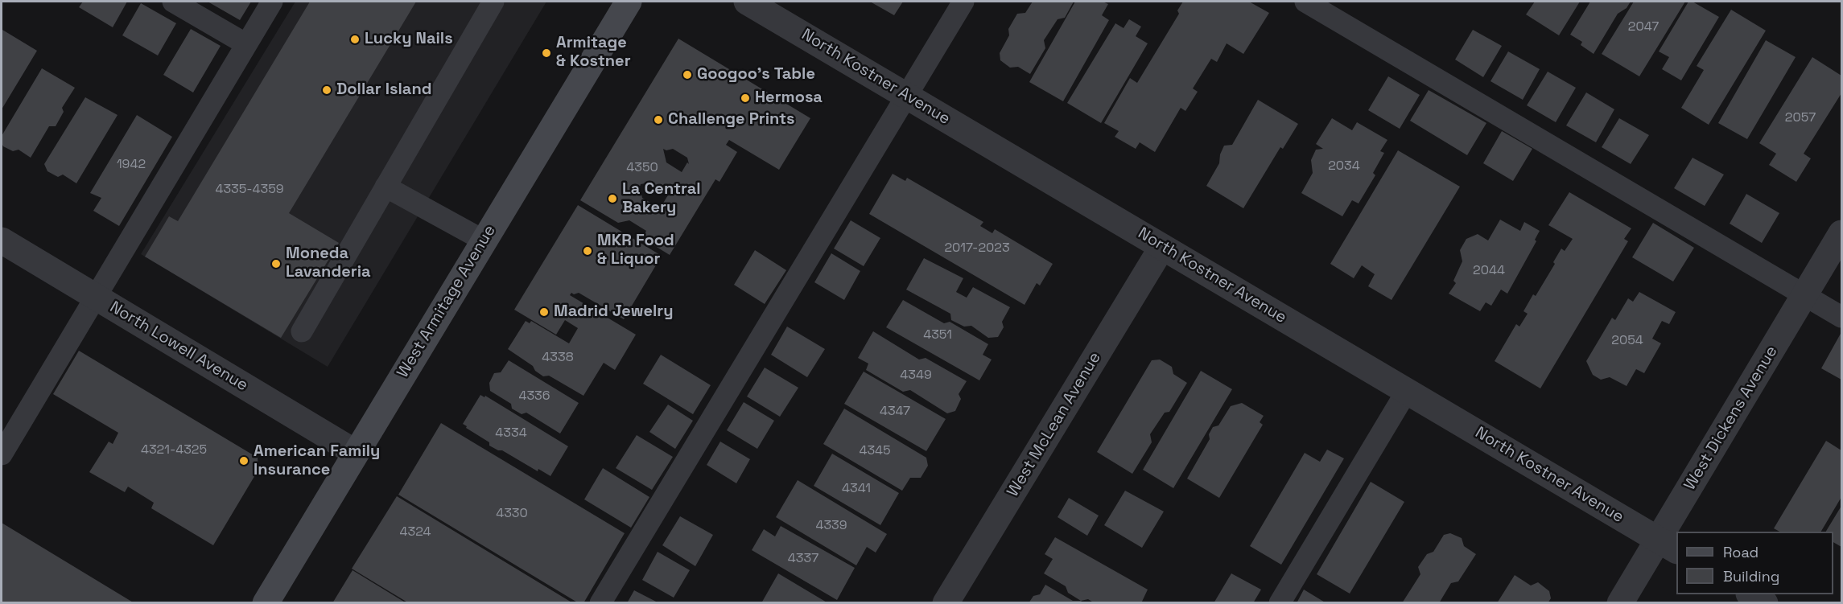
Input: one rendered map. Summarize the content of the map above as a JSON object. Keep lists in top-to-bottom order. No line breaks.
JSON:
{"streets":{"main road":["West Armitage Avenue"],"street":["North Kostner Avenue","North Lowell Avenue","West Dickens Avenue","West McLean Avenue"]},"crossings":[["North Kostner Avenue","West Dickens Avenue"],["North Kostner Avenue","West McLean Avenue"],["West Armitage Avenue","North Lowell Avenue"]],"places":["Lucky Nails","Armitage & Kostner","Googoo's Table","Dollar Island","Hermosa","Challenge Prints","La Central Bakery","MKR Food & Liquor","Moneda Lavanderia","Madrid Jewelry","American Family Insurance"],"house_numbers":["2047","2057","1942","2034","4350","4335-4359","2017-2023","2044","4351","2054","4338","4349","4336","4347","4334","4321-4325","4345","4341","4330","4339","4324","4337"],"legend":["Road","Building"]}
